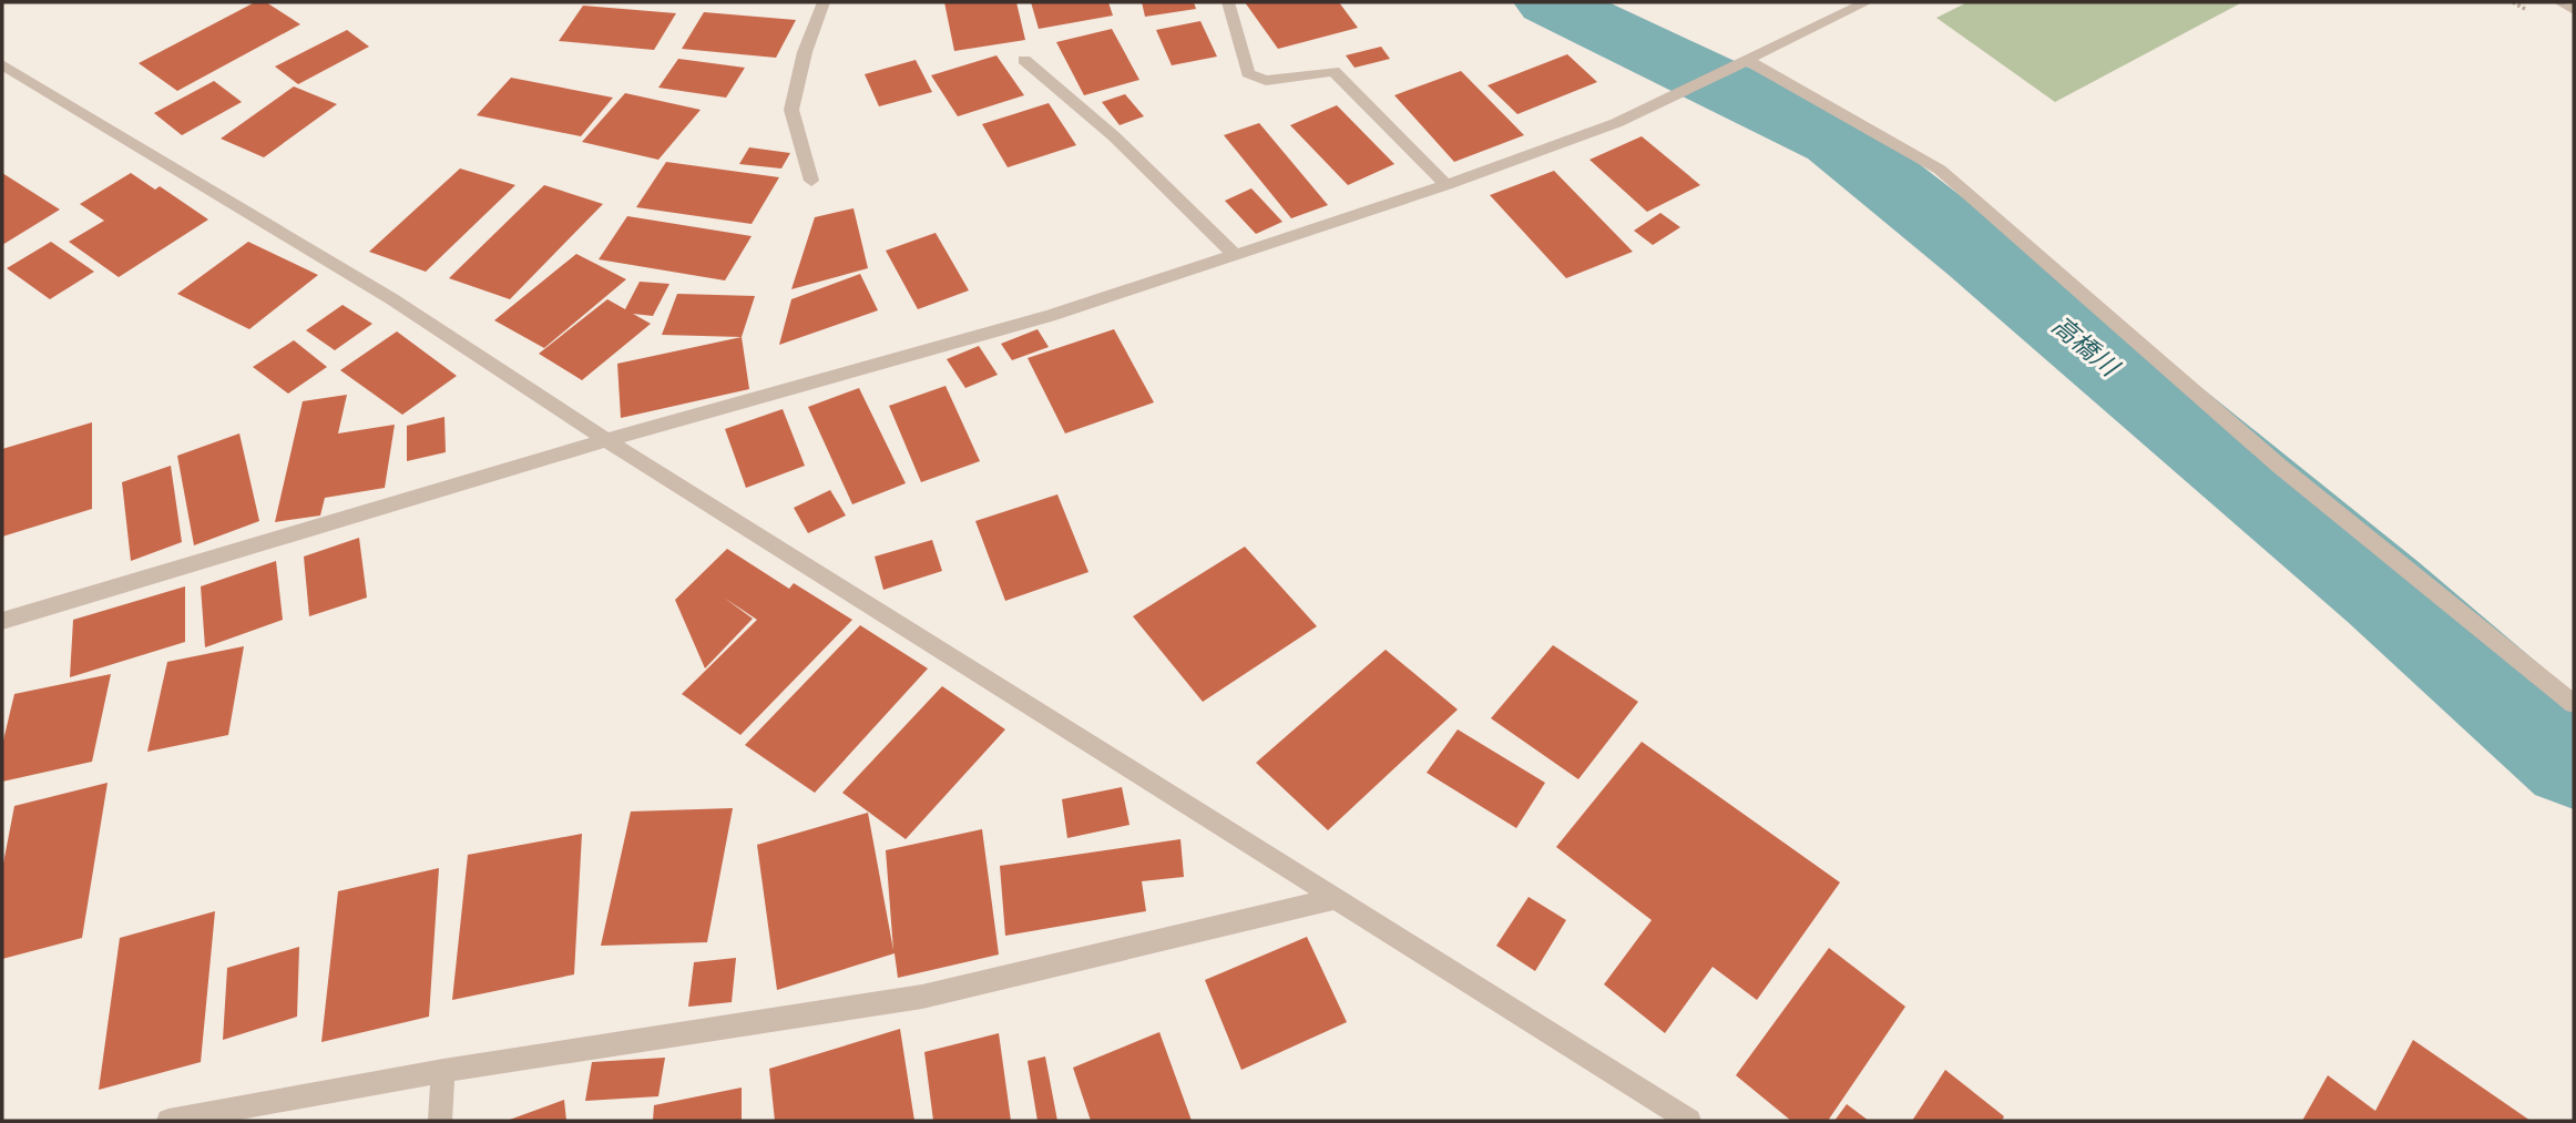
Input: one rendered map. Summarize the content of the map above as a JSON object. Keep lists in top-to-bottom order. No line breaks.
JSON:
{"water":["高橋川"]}
